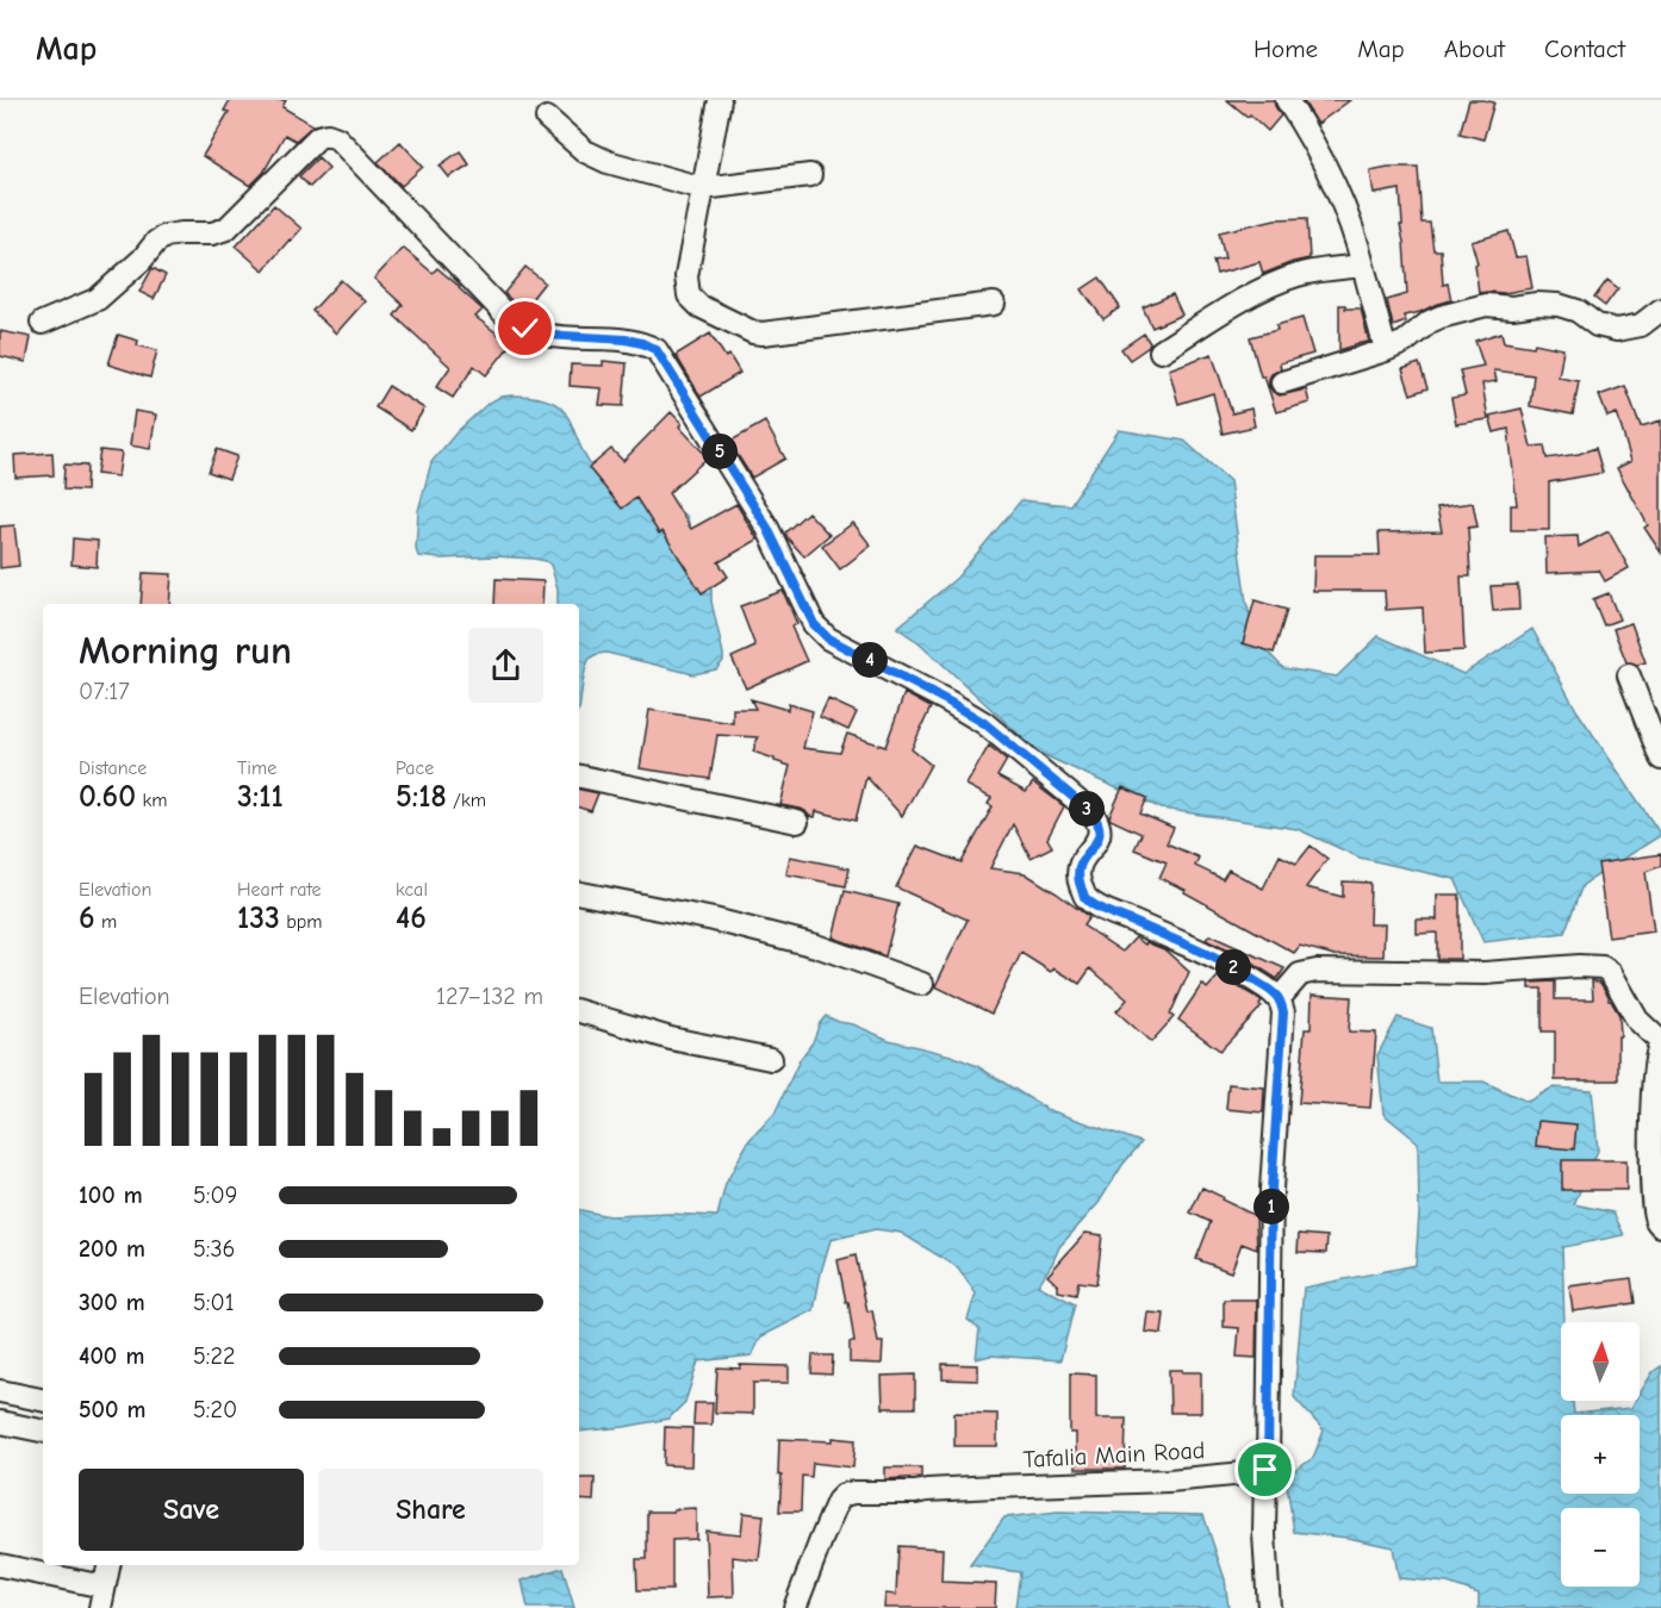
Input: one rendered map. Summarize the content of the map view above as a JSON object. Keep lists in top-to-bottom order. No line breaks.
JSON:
{"streets":{"street":["Tafalia Main Road"]},"north":"top","page":{"header":"Map","nav":["Home","Map","About","Contact"],"pins":["5","4","3","2","1"],"heading":["Morning run","07:17"],"stats":[["Distance","0.60 km"],["Time","3:11"],["Pace","5:18 /km"],["Elevation","6 m"],["Heart rate","133 bpm"],["kcal","46"]],"chart":["Elevation","127–132 m"],"list":[{"name":"100 m","note":"5:09"},{"name":"200 m","note":"5:36"},{"name":"300 m","note":"5:01"},{"name":"400 m","note":"5:22"},{"name":"500 m","note":"5:20"}],"map_buttons":["+","−"],"buttons":["Save","Share"]}}
